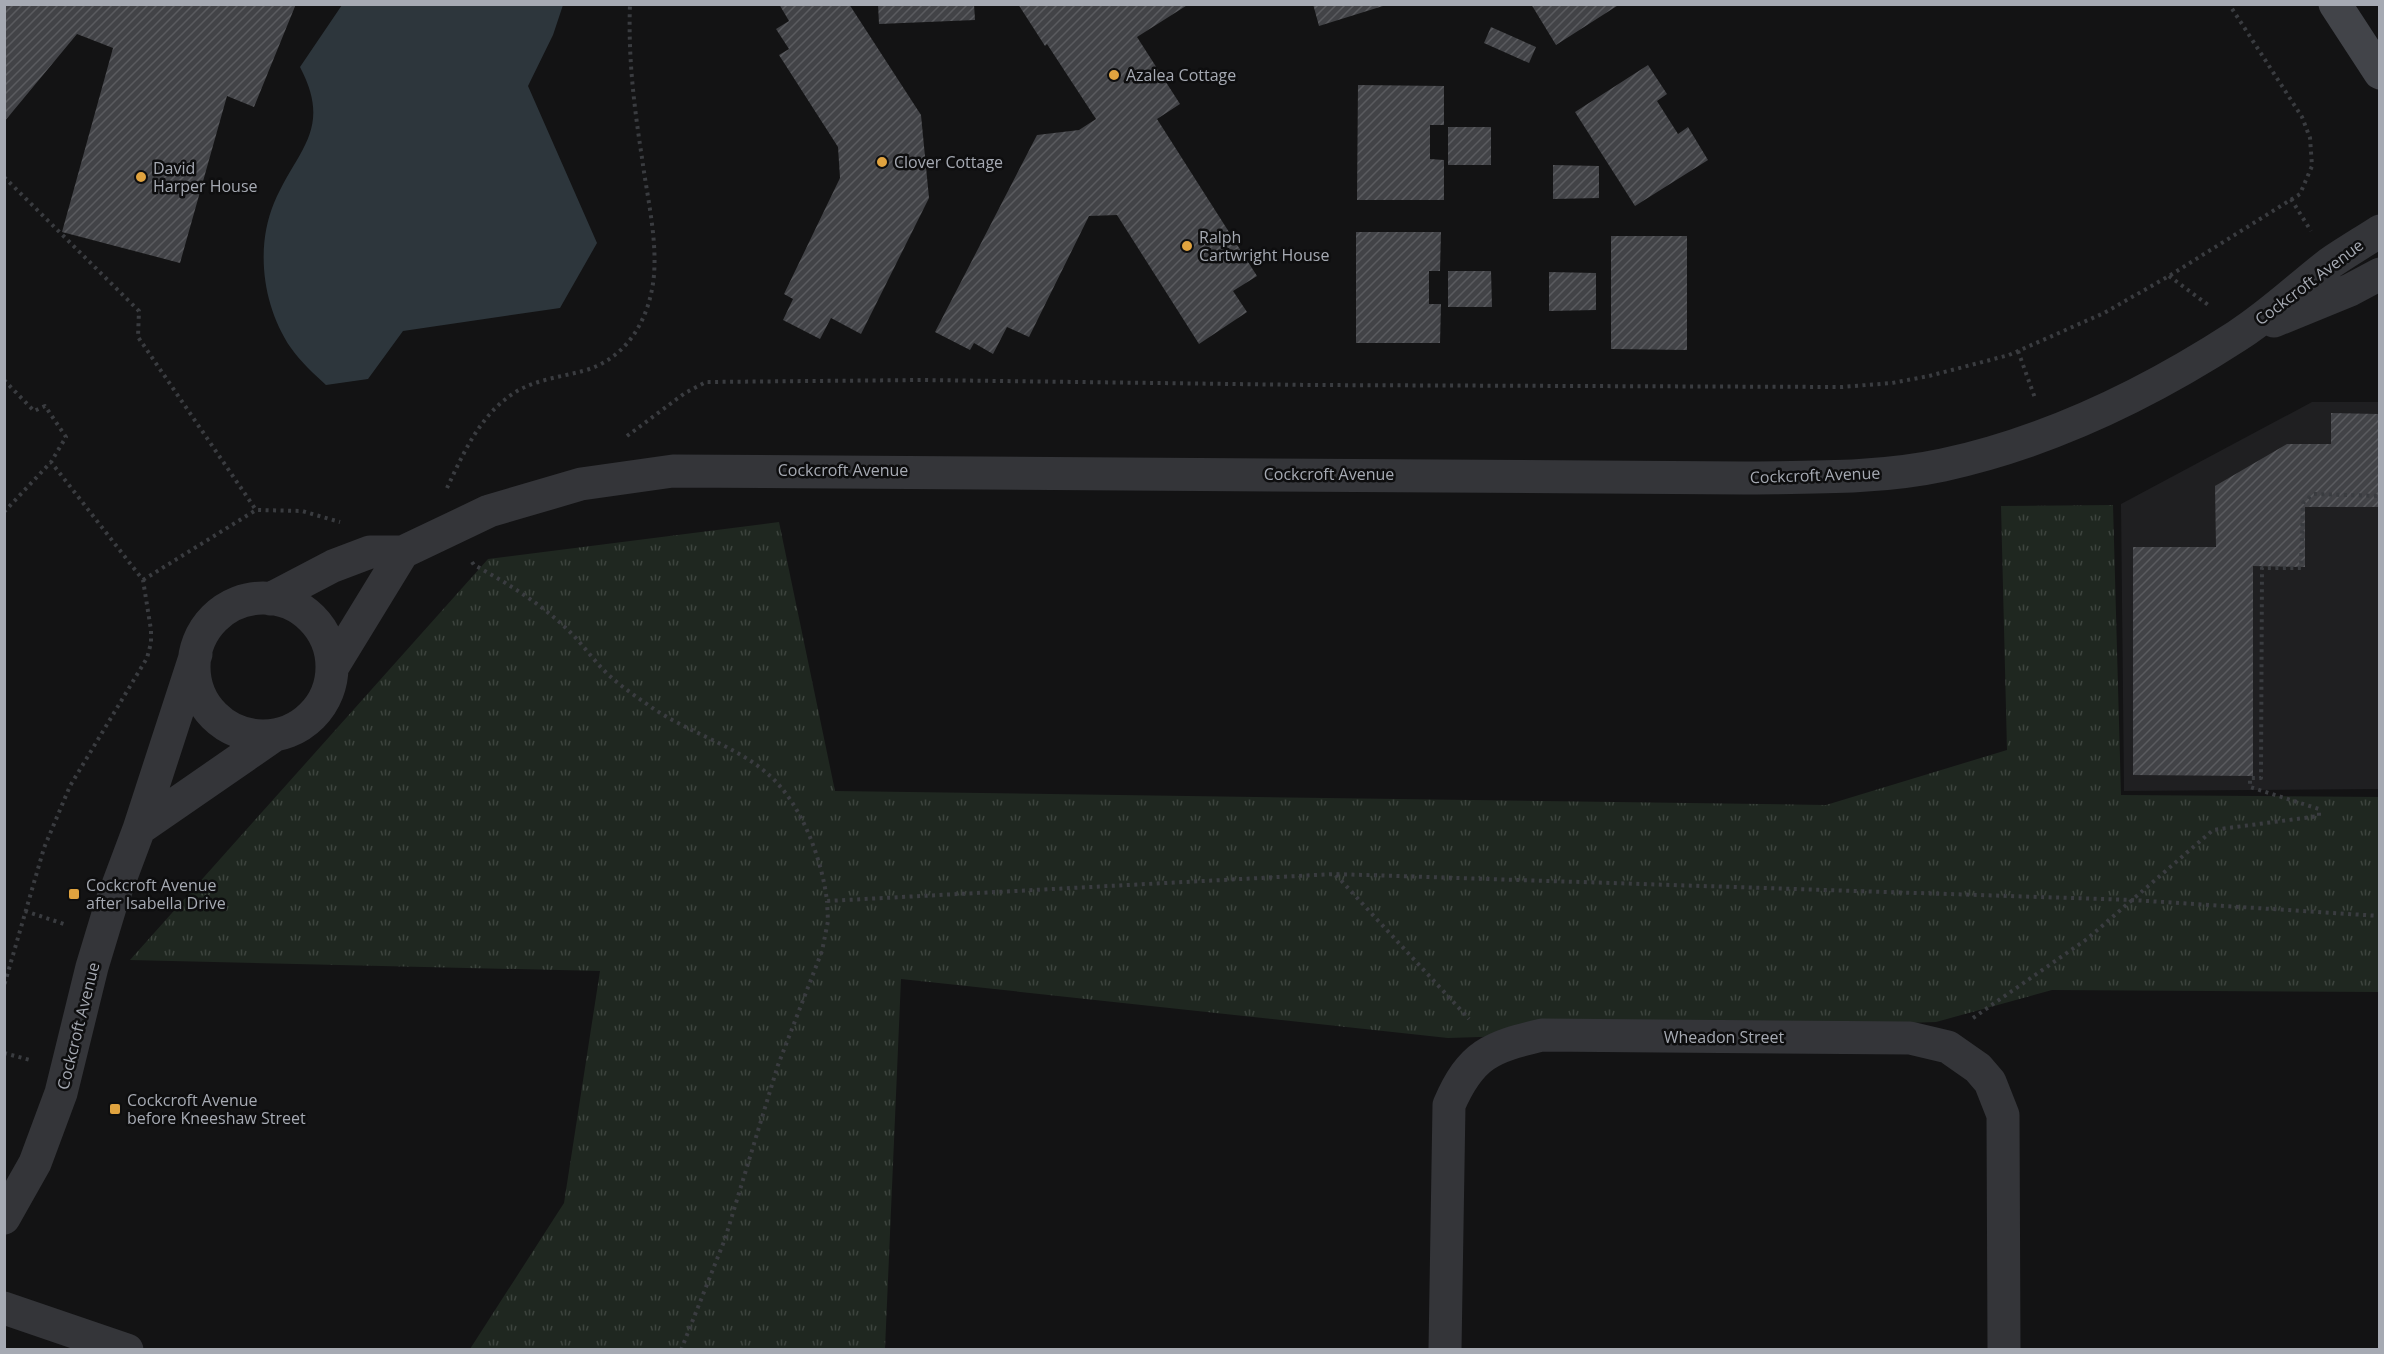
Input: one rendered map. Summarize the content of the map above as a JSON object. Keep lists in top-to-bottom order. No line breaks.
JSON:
{"streets":{"street":["Cockcroft Avenue","Wheadon Street"]},"places":{"other":["Azalea Cottage","Clover Cottage","David Harper House","Ralph Cartwright House"],"transit":["Cockcroft Avenue after Isabella Drive","Cockcroft Avenue before Kneeshaw Street"]}}
